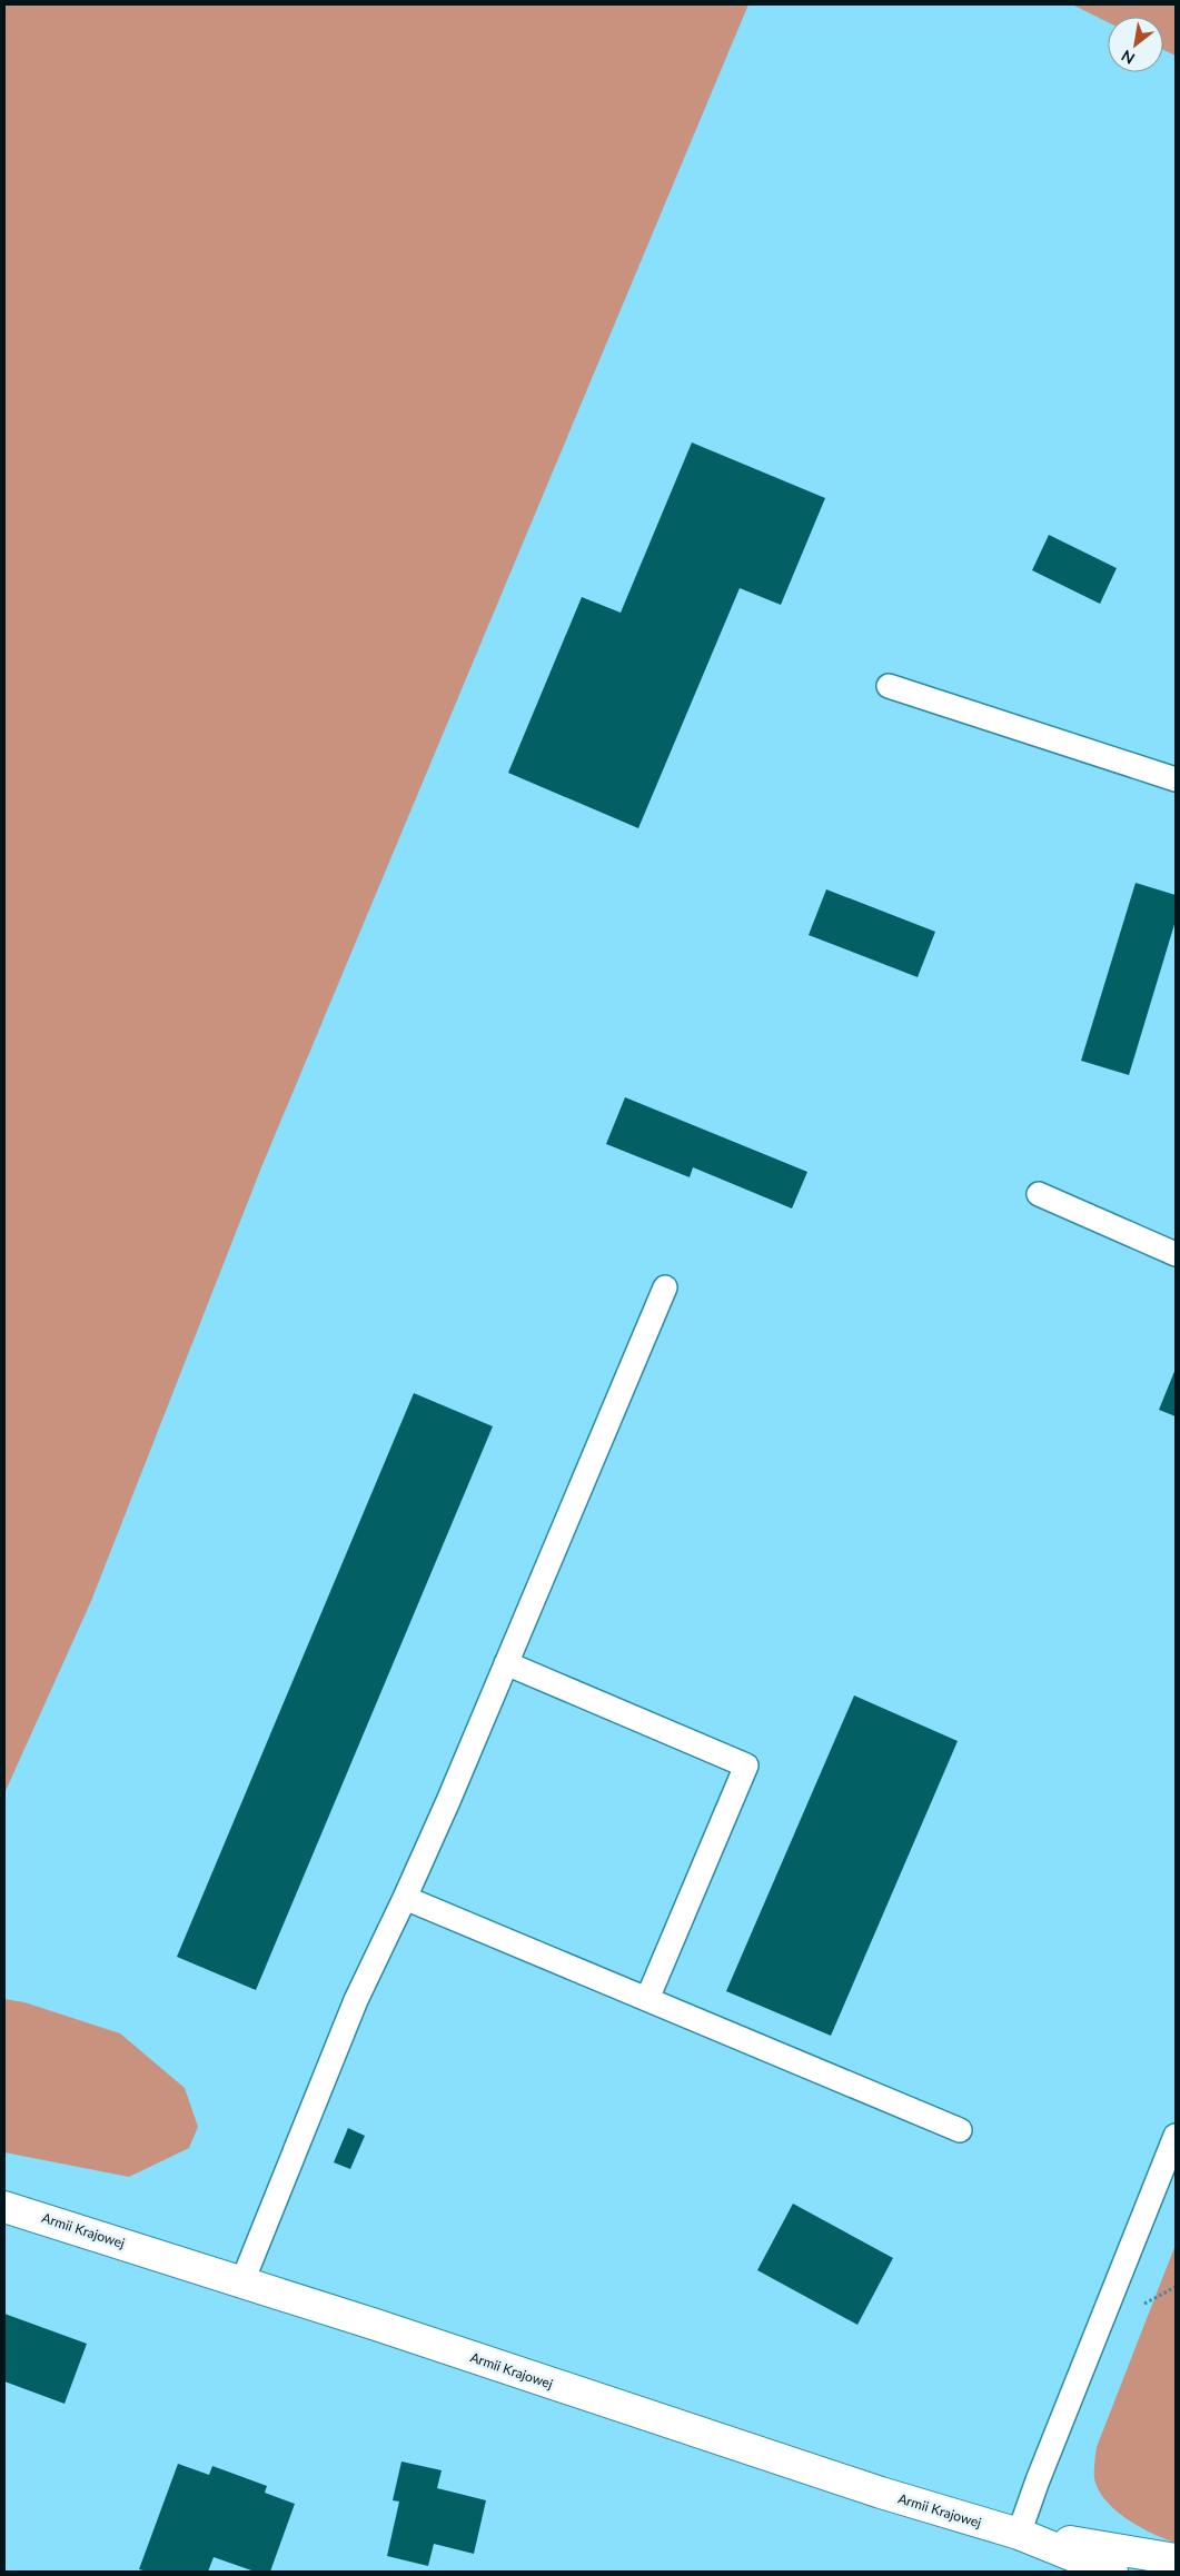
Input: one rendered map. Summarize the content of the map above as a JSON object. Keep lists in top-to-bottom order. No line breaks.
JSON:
{"streets":{"street":["Armii Krajowej"]},"north":"bottom left"}
